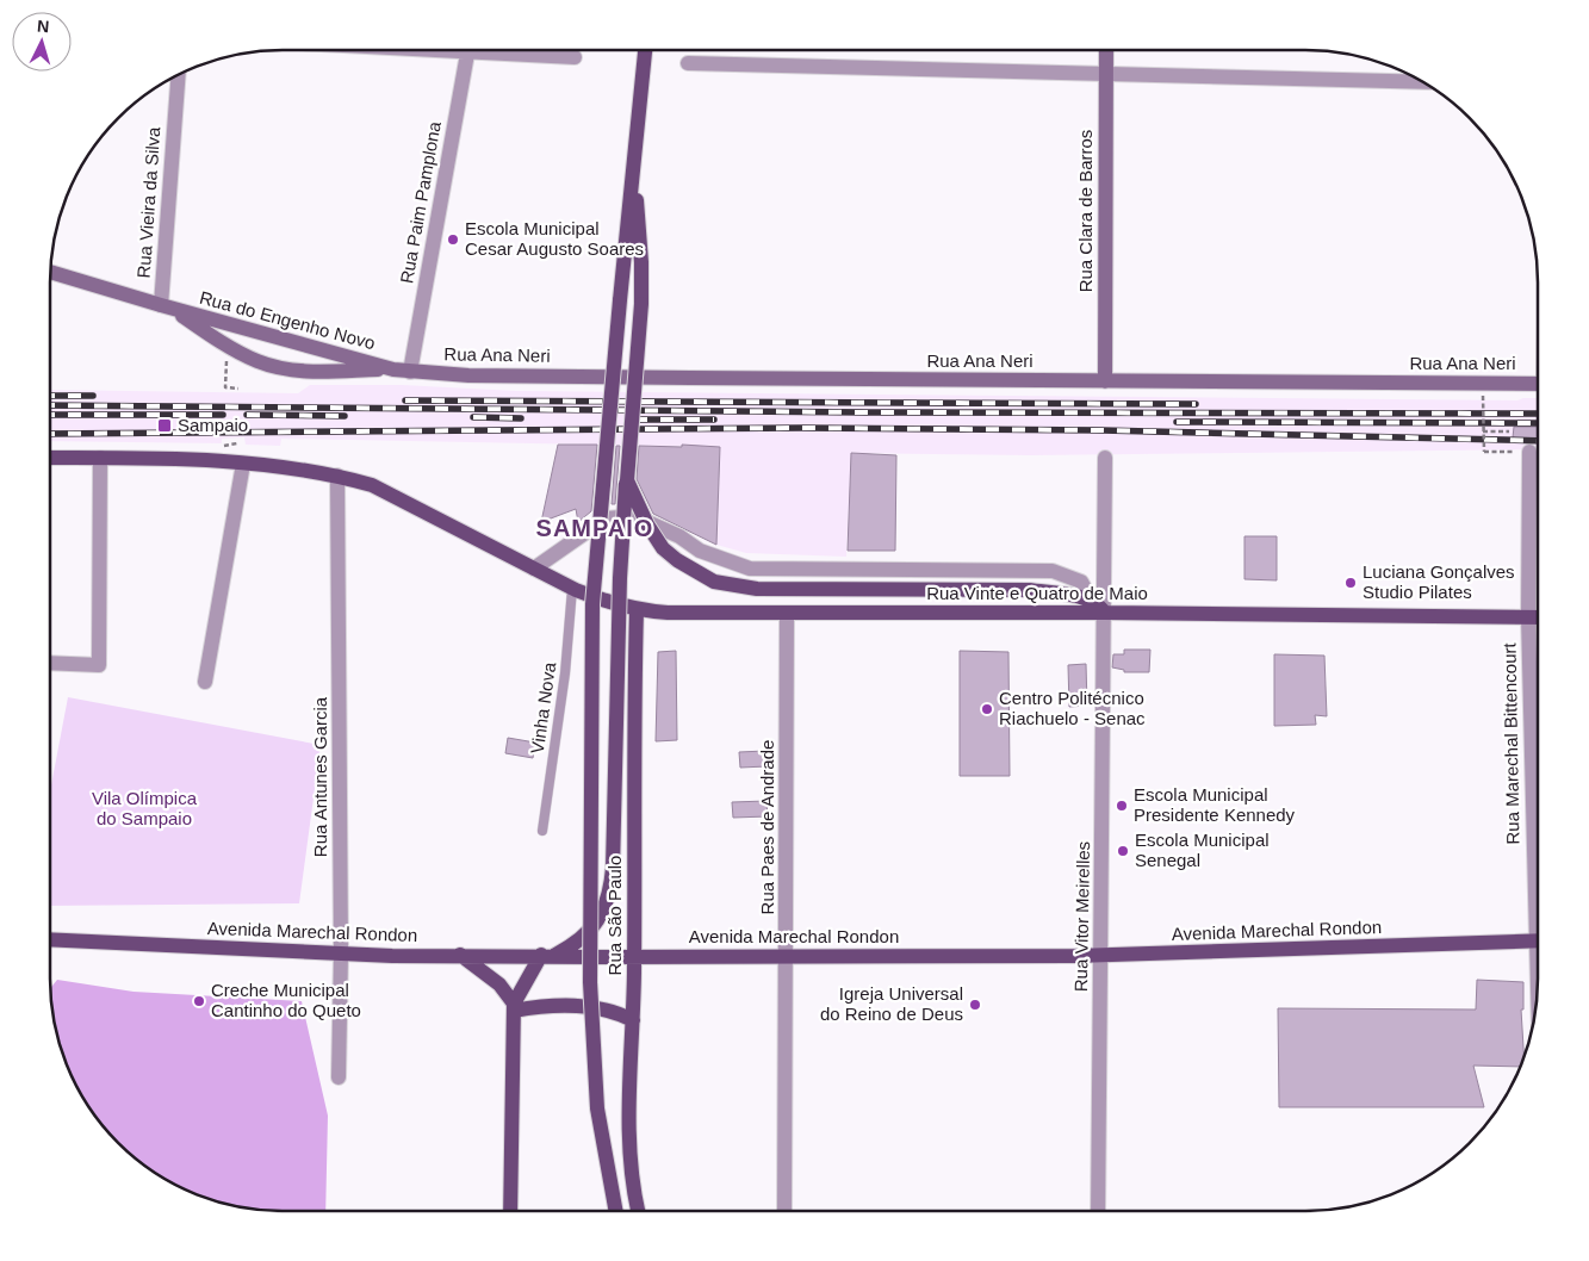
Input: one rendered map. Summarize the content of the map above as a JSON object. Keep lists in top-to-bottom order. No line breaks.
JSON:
{"streets":{"main road":["Rua Clara de Barros","Rua do Engenho Novo","Rua Ana Neri","Rua Vinte e Quatro de Maio","Rua São Paulo","Avenida Marechal Rondon"],"street":["Rua Vieira da Silva","Rua Paim Pamplona","Rua Marechal Bittencourt","Rua Antunes Garcia","Rua Paes de Andrade","Rua Vitor Meirelles"],"lane":["Vinha Nova"]},"crossings":[["Rua Vieira da Silva","Rua do Engenho Novo"],["Rua Paim Pamplona","Rua do Engenho Novo"],["Rua Paim Pamplona","Rua Ana Neri"],["Rua Clara de Barros","Rua Ana Neri"],["Rua do Engenho Novo","Rua Ana Neri"],["Rua Vinte e Quatro de Maio","Vinha Nova"],["Rua Vinte e Quatro de Maio","Rua Marechal Bittencourt"],["Rua Vinte e Quatro de Maio","Rua Antunes Garcia"],["Rua Vinte e Quatro de Maio","Rua Paes de Andrade"],["Rua Vinte e Quatro de Maio","Rua São Paulo"],["Rua Vinte e Quatro de Maio","Rua Vitor Meirelles"],["Rua Antunes Garcia","Avenida Marechal Rondon"],["Rua Paes de Andrade","Avenida Marechal Rondon"],["Rua São Paulo","Avenida Marechal Rondon"],["Rua Vitor Meirelles","Avenida Marechal Rondon"]],"districts":["SAMPAIO"],"parks":["Vila Olímpica do Sampaio"],"places":{"other":["Escola Municipal Cesar Augusto Soares","Luciana Gonçalves Studio Pilates","Centro Politécnico Riachuelo - Senac","Escola Municipal Presidente Kennedy","Escola Municipal Senegal","Creche Municipal Cantinho do Queto","Igreja Universal do Reino de Deus"],"transit":["Sampaio"]},"north":"top"}
